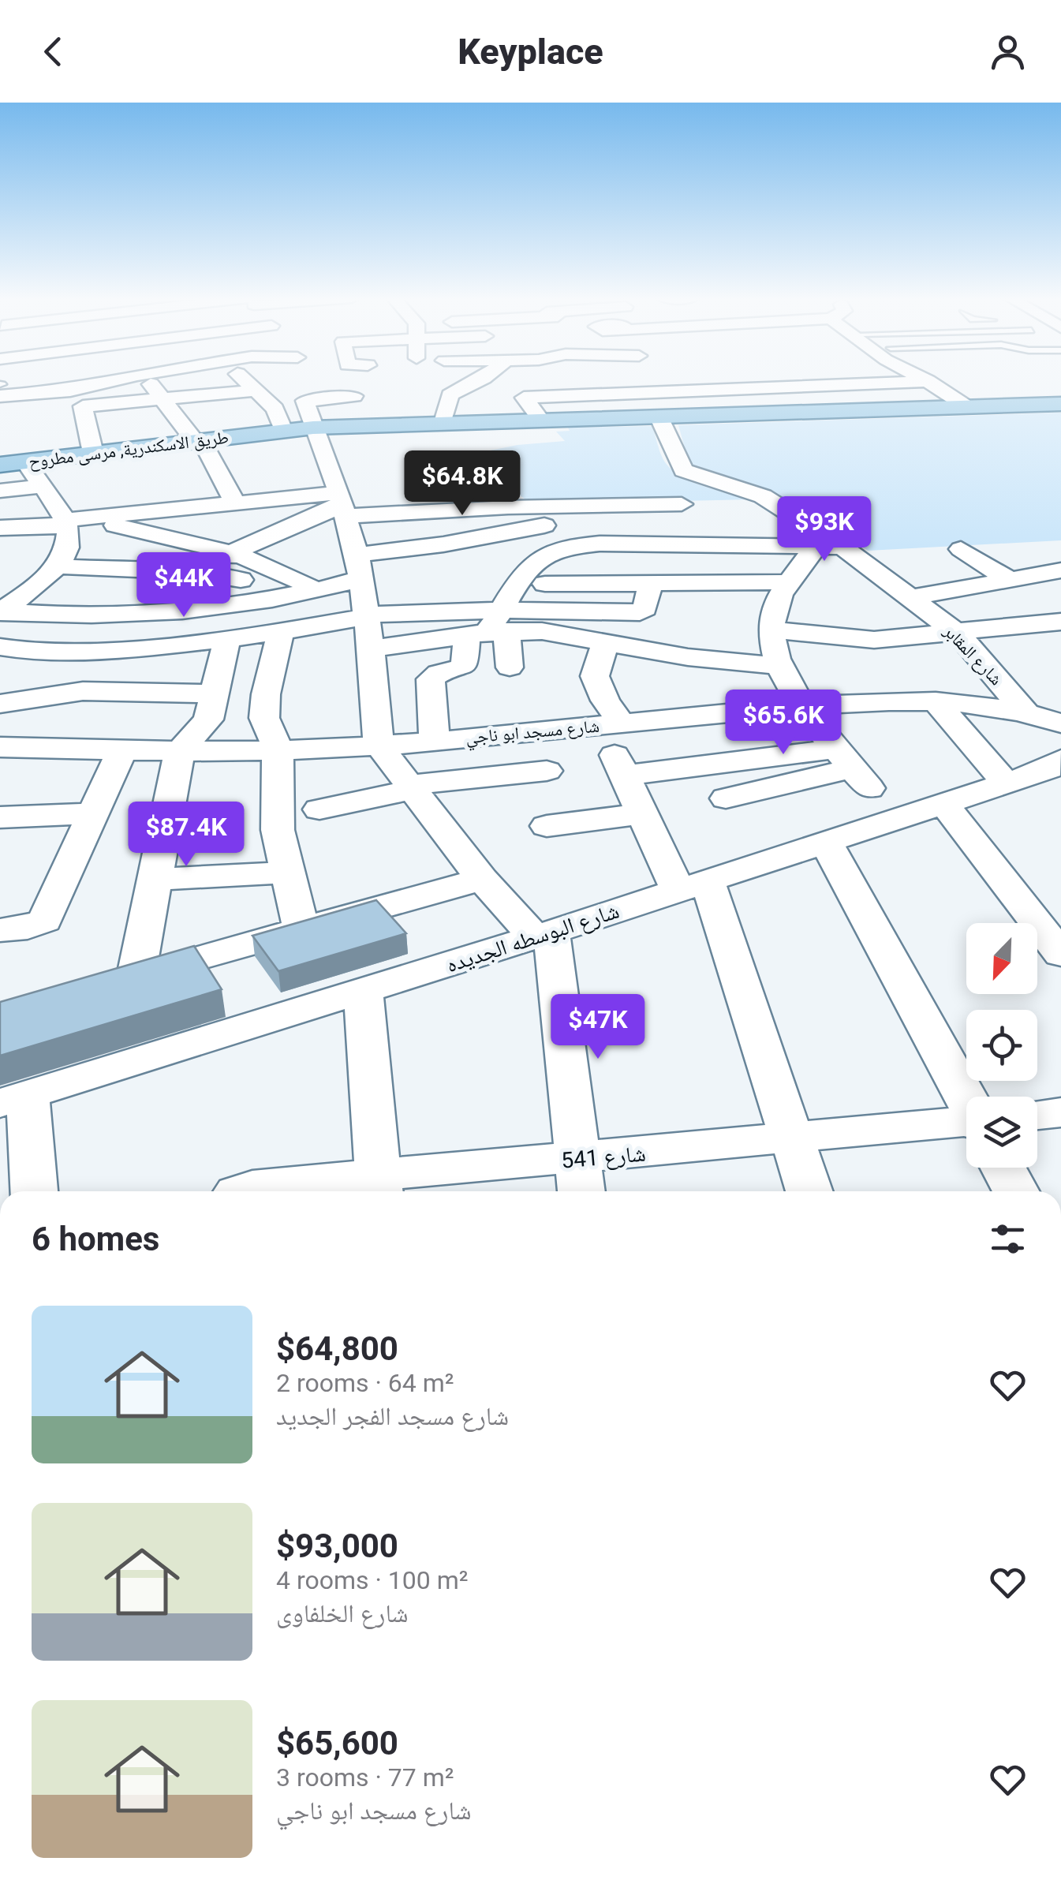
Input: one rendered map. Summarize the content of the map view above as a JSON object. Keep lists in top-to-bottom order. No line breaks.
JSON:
{"streets":{"main road":["طريق الاسكندرية, مرسى مطروح"],"street":["شارع المقابر","شارع مسجد ابو ناجي","شارع البوسطه الجديده","شارع 541"]},"crossings":[["طريق الاسكندرية, مرسى مطروح","شارع المقابر"],["شارع المقابر","شارع مسجد ابو ناجي"]],"north":"bottom left","page":{"header":"Keyplace","price":["$64.8K","$93K","$44K","$65.6K","$87.4K","$47K"],"heading":"6 homes","list":[{"name":"$64,800","note":"2 rooms · 64 m² · شارع مسجد الفجر الجديد"},{"name":"$93,000","note":"4 rooms · 100 m² · شارع الخلفاوى"},{"name":"$65,600","note":"3 rooms · 77 m² · شارع مسجد ابو ناجي"}]}}
